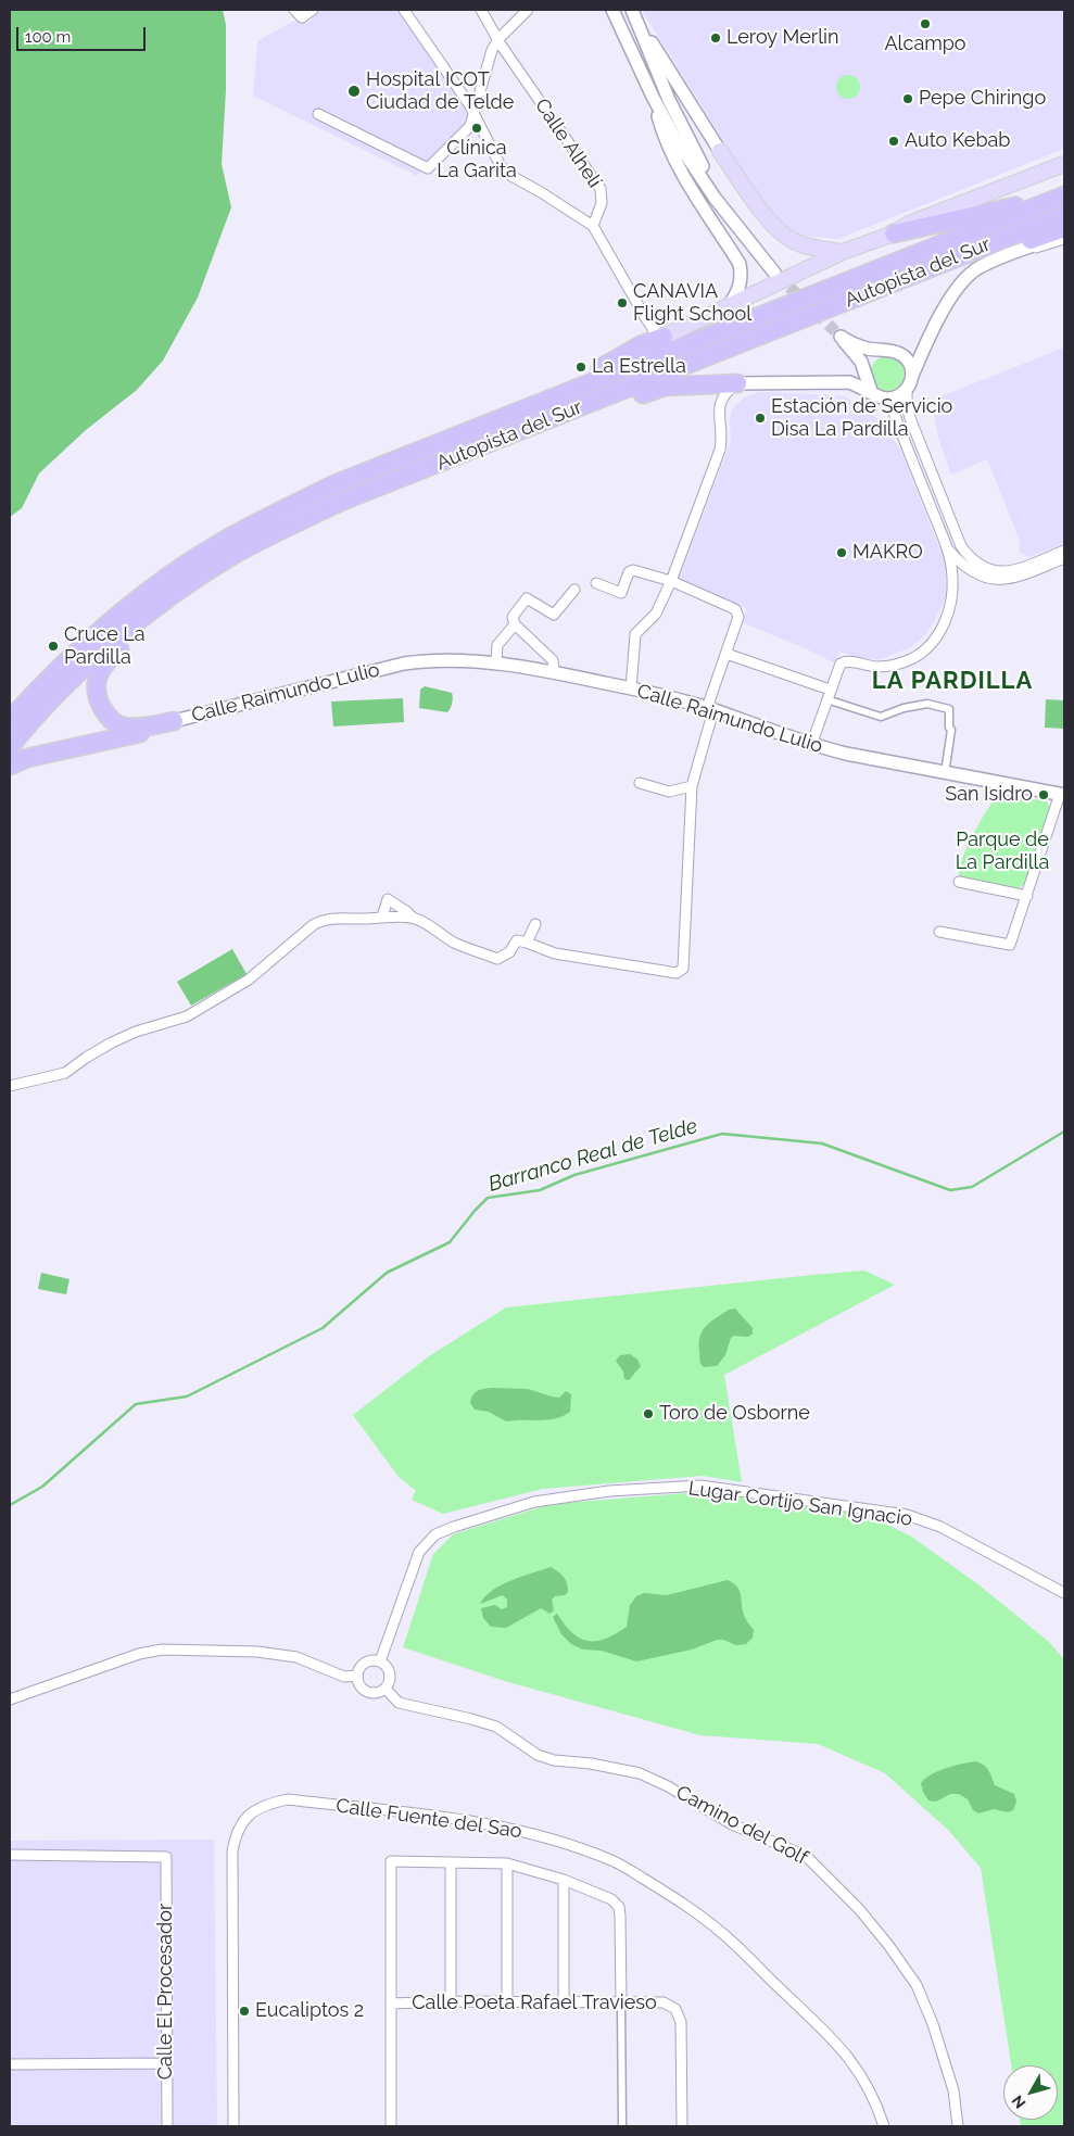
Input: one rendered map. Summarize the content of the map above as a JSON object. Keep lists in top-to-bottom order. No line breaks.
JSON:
{"streets":{"highway":["Autopista del Sur"],"street":["Calle Alhelí","Calle Raimundo Lulio","Lugar Cortijo San Ignacio","Calle Fuente del Sao","Camino del Golf","Calle El Procesador","Calle Poeta Rafael Travieso"]},"crossings":[["Lugar Cortijo San Ignacio","Camino del Golf"]],"districts":["LA PARDILLA"],"water":["Barranco Real de Telde"],"parks":["Parque de La Pardilla"],"places":["Alcampo","Leroy Merlin","Hospital ICOT Ciudad de Telde","Pepe Chiringo","Clínica La Garita","Auto Kebab","CANAVIA Flight School","La Estrella","Estación de Servicio Disa La Pardilla","MAKRO","Cruce La Pardilla","San Isidro","Toro de Osborne","Eucaliptos 2"],"scale_bar":"100 m","north":"bottom left"}
